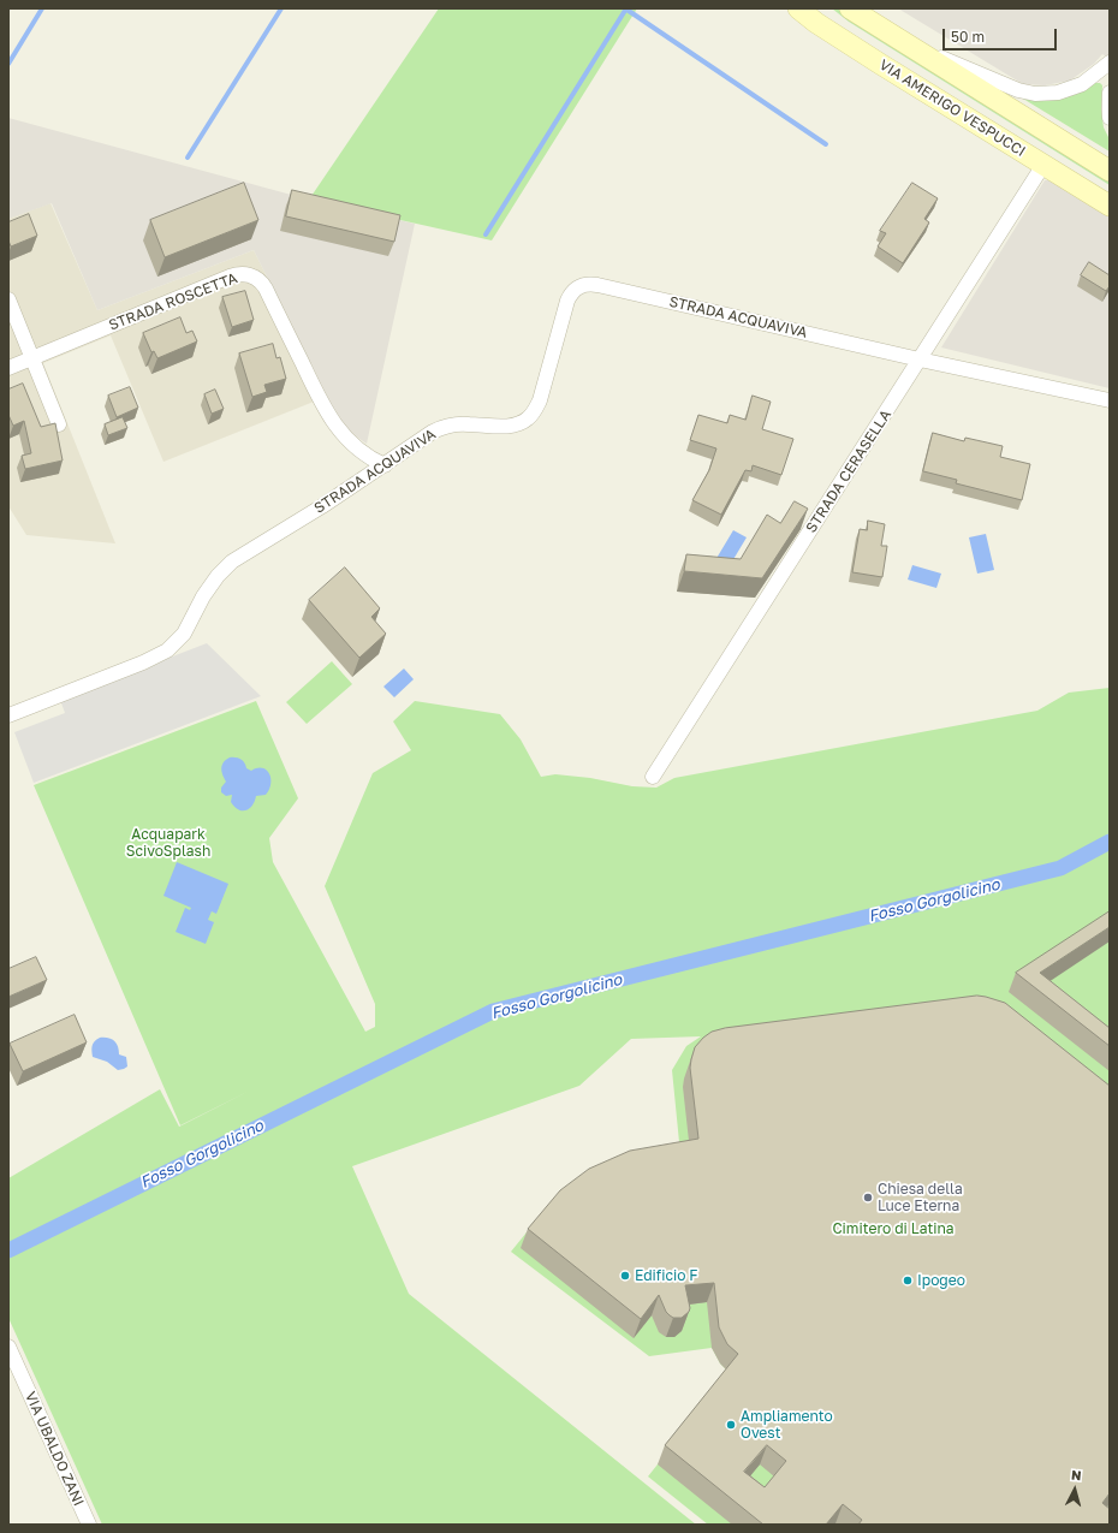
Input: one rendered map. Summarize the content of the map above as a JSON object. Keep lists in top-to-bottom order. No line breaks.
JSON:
{"streets":{"street":["VIA AMERIGO VESPUCCI","STRADA ROSCETTA","STRADA ACQUAVIVA","STRADA CERASELLA","VIA UBALDO ZANI"]},"crossings":[["VIA AMERIGO VESPUCCI","STRADA CERASELLA"],["STRADA ROSCETTA","STRADA ACQUAVIVA"],["STRADA ACQUAVIVA","STRADA CERASELLA"]],"water":["Fosso Gorgolicino"],"parks":["Acquapark ScivoSplash","Cimitero di Latina"],"places":["Chiesa della Luce Eterna","Edificio F","Ipogeo","Ampliamento Ovest"],"scale_bar":"50 m","north":"top"}
